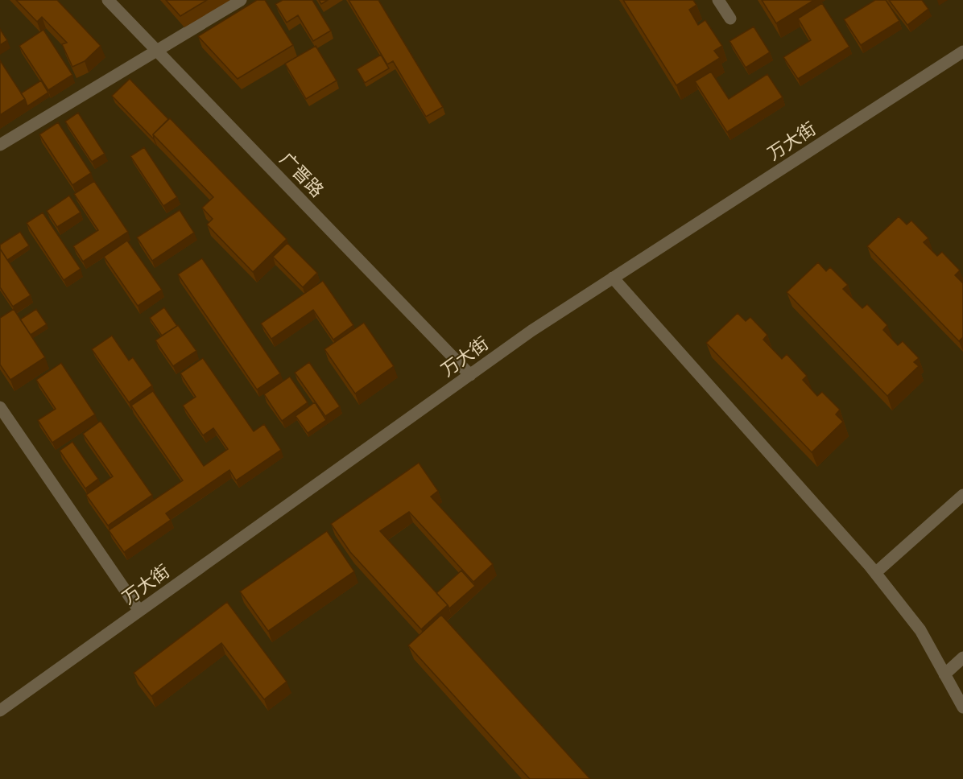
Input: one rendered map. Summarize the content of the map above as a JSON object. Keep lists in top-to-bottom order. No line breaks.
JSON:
{"streets":{"street":["万大街","广晋路"]},"crossings":[["万大街","广晋路"]]}
